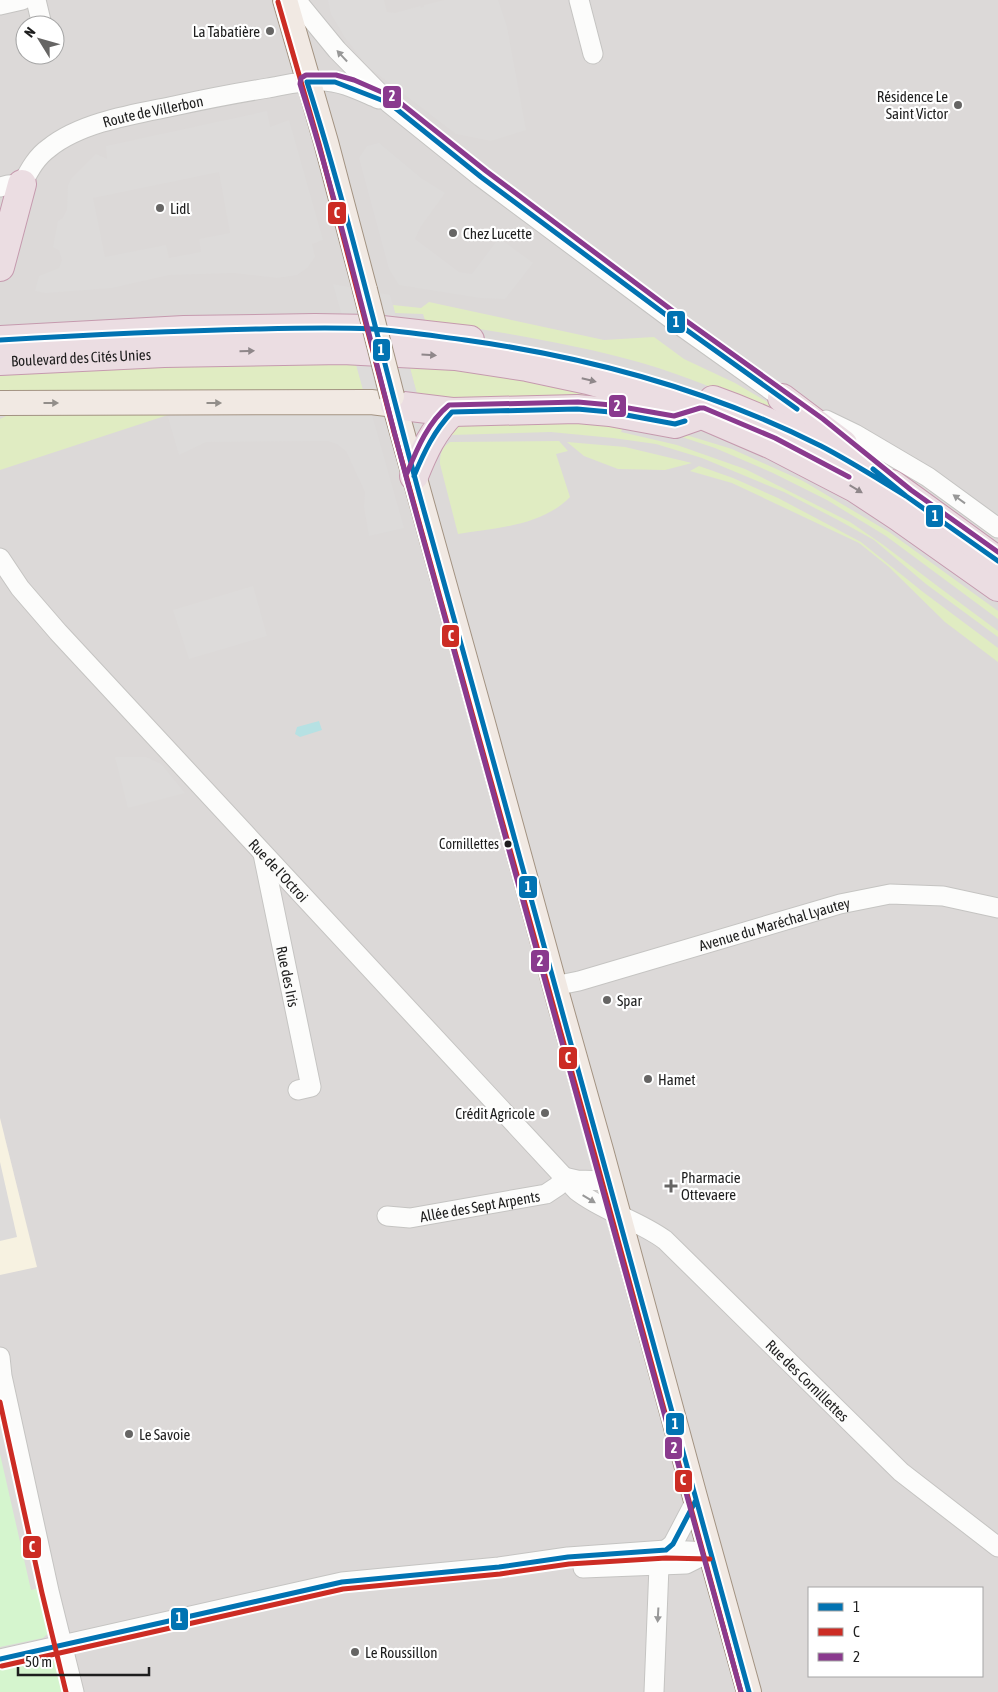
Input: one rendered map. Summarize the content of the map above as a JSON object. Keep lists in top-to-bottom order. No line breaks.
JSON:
{"streets":{"highway":["Boulevard des Cités Unies"],"street":["Route de Villerbon","Rue de l'Octroi","Avenue du Maréchal Lyautey","Rue des Iris","Allée des Sept Arpents","Rue des Cornillettes"]},"crossings":[["Rue de l'Octroi","Rue des Iris"],["Rue de l'Octroi","Allée des Sept Arpents"],["Rue de l'Octroi","Rue des Cornillettes"]],"places":{"other":["La Tabatière","Résidence Le Saint Victor","Lidl","Chez Lucette","Cornillettes","Spar","Hamet","Crédit Agricole","Le Savoie","Le Roussillon"],"health":["Pharmacie Ottevaere"]},"lines":["transit line C","transit line 2","transit line 1"],"legend":["1","C","2"],"scale_bar":"50 m","north":"top left"}
